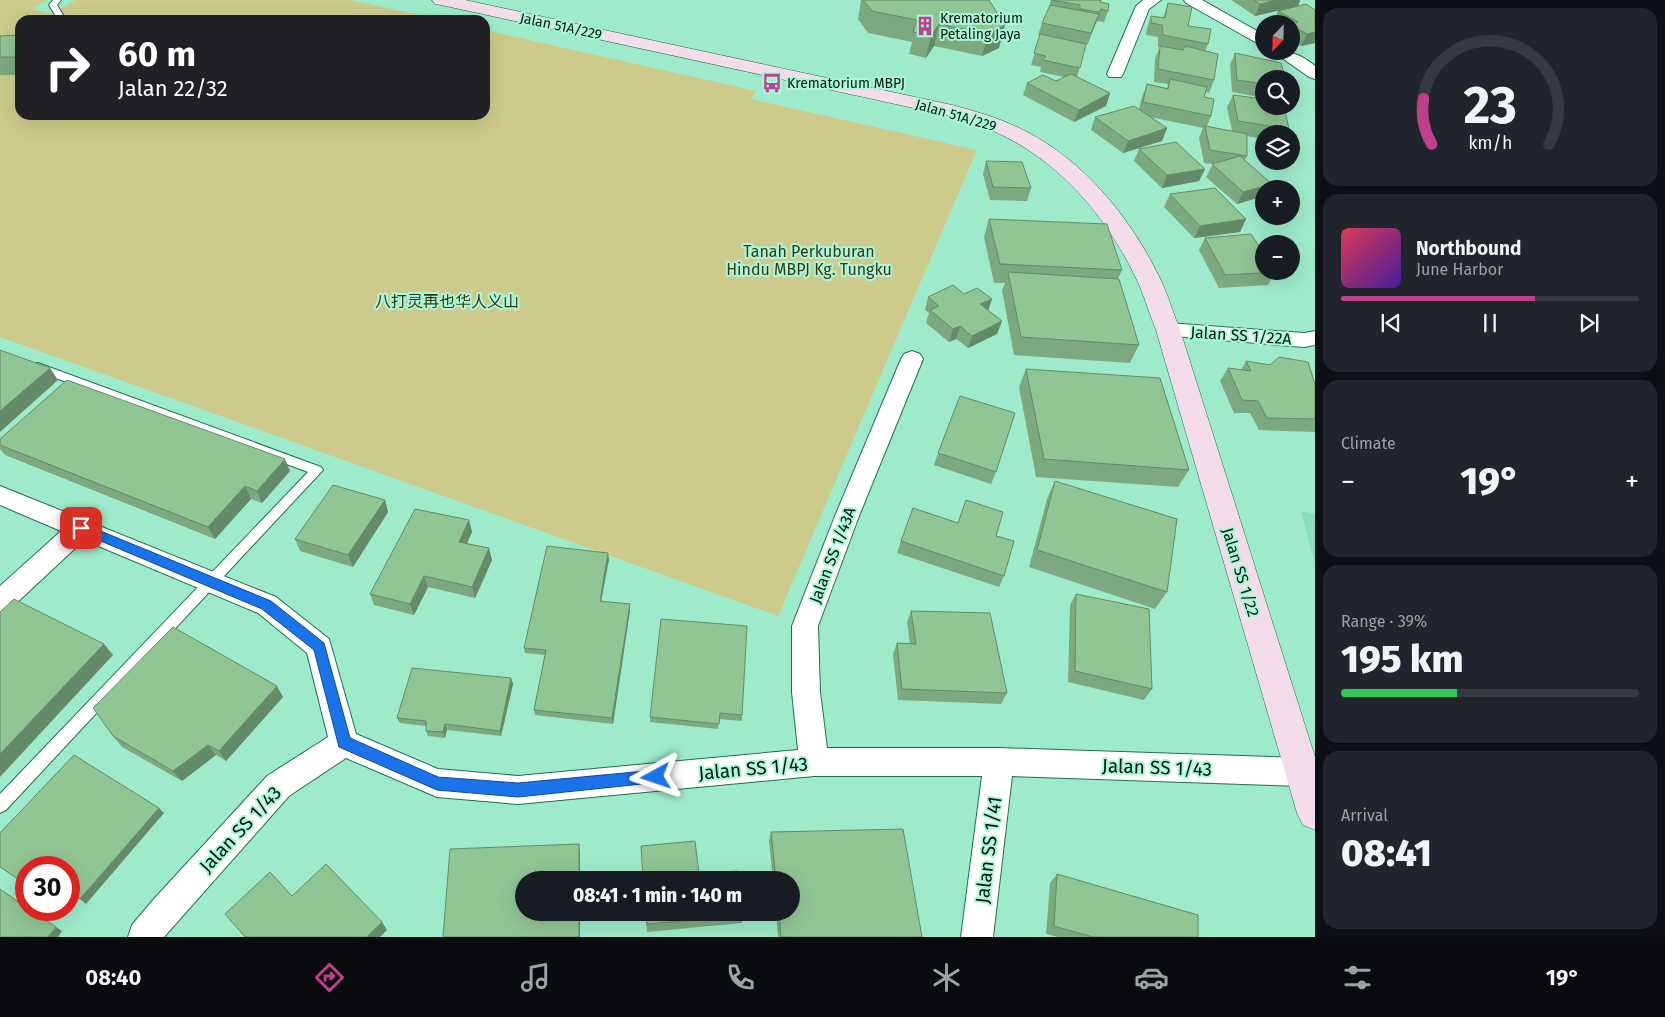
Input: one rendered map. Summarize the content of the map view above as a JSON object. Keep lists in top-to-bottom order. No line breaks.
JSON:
{"streets":{"street":["Jalan 51A/229","Jalan SS 1/22A","Jalan SS 1/43A","Jalan SS 1/22","Jalan SS 1/43","Jalan SS 1/41"]},"crossings":[["Jalan 51A/229","Jalan SS 1/22A"],["Jalan 51A/229","Jalan SS 1/22"],["Jalan SS 1/22A","Jalan SS 1/22"],["Jalan SS 1/43A","Jalan SS 1/43"],["Jalan SS 1/22","Jalan SS 1/43"],["Jalan SS 1/43","Jalan SS 1/41"]],"parks":["Tanah Perkuburan Hindu MBPJ Kg. Tungku","八打灵再也华人义山"],"places":{"building":["Krematorium Petaling Jaya"],"bus stop":["Krematorium MBPJ"]},"north":"bottom left","page":{"map_buttons":["+","−"],"turn":["60 m","Jalan 22/32"],"song":["Northbound","June Harbor"],"tile":["Climate",["Range · 39%","195 km"],["Arrival","08:41"]],"heat":["−","19°","+"],"limit":"30","trip":"08:41 · 1 min · 140 m","tabs":["08:40","19°"],"gauge":["23","km/h"]}}
